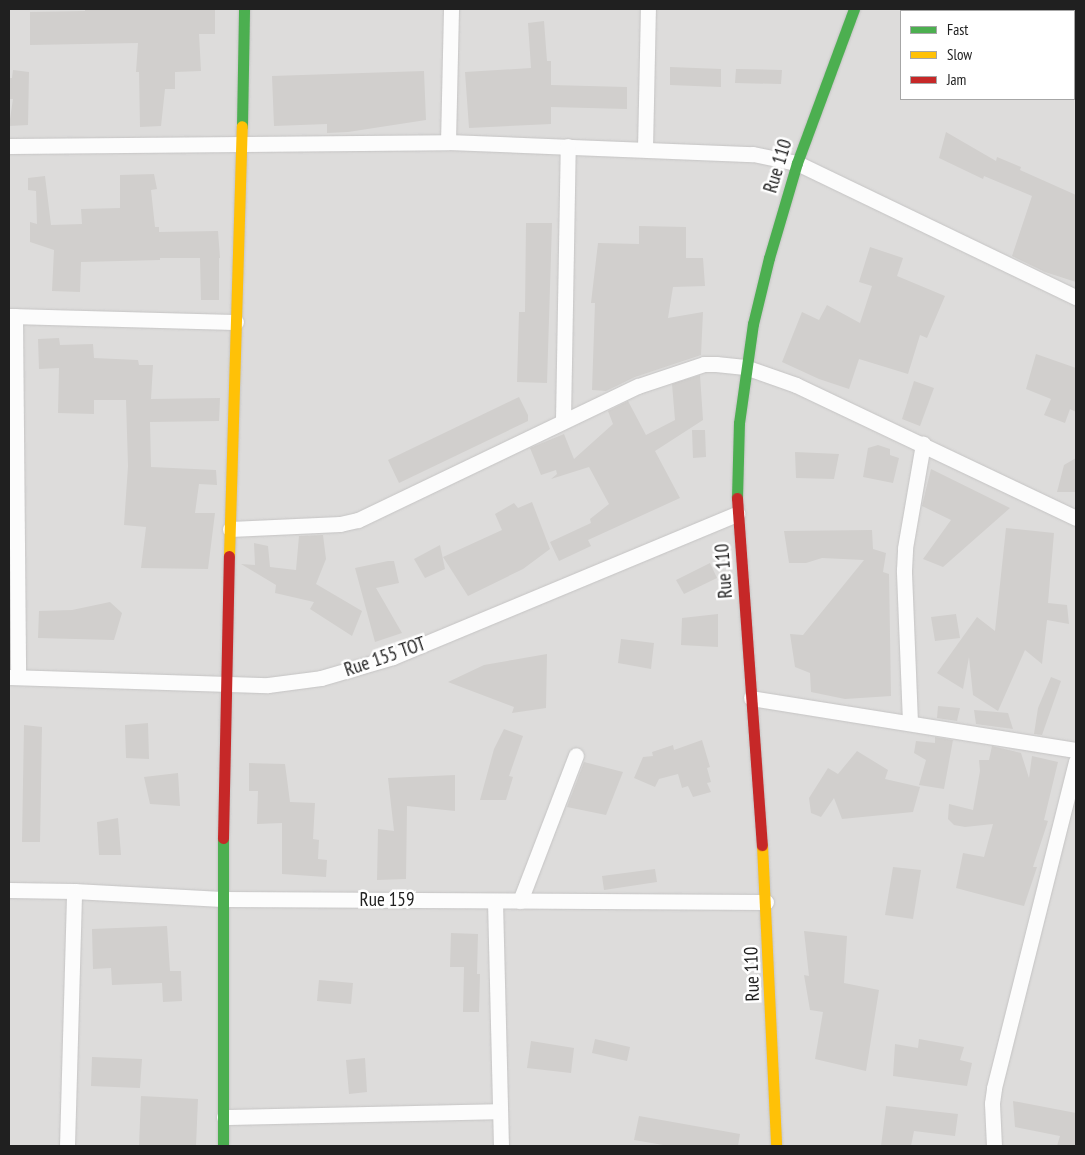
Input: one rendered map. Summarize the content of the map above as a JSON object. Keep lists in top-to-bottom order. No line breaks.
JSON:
{"streets":{"street":["Rue 110","Rue 155 TOT","Rue 159"]},"crossings":[["Rue 110","Rue 155 TOT"],["Rue 110","Rue 159"]],"legend":["Fast","Slow","Jam"]}
